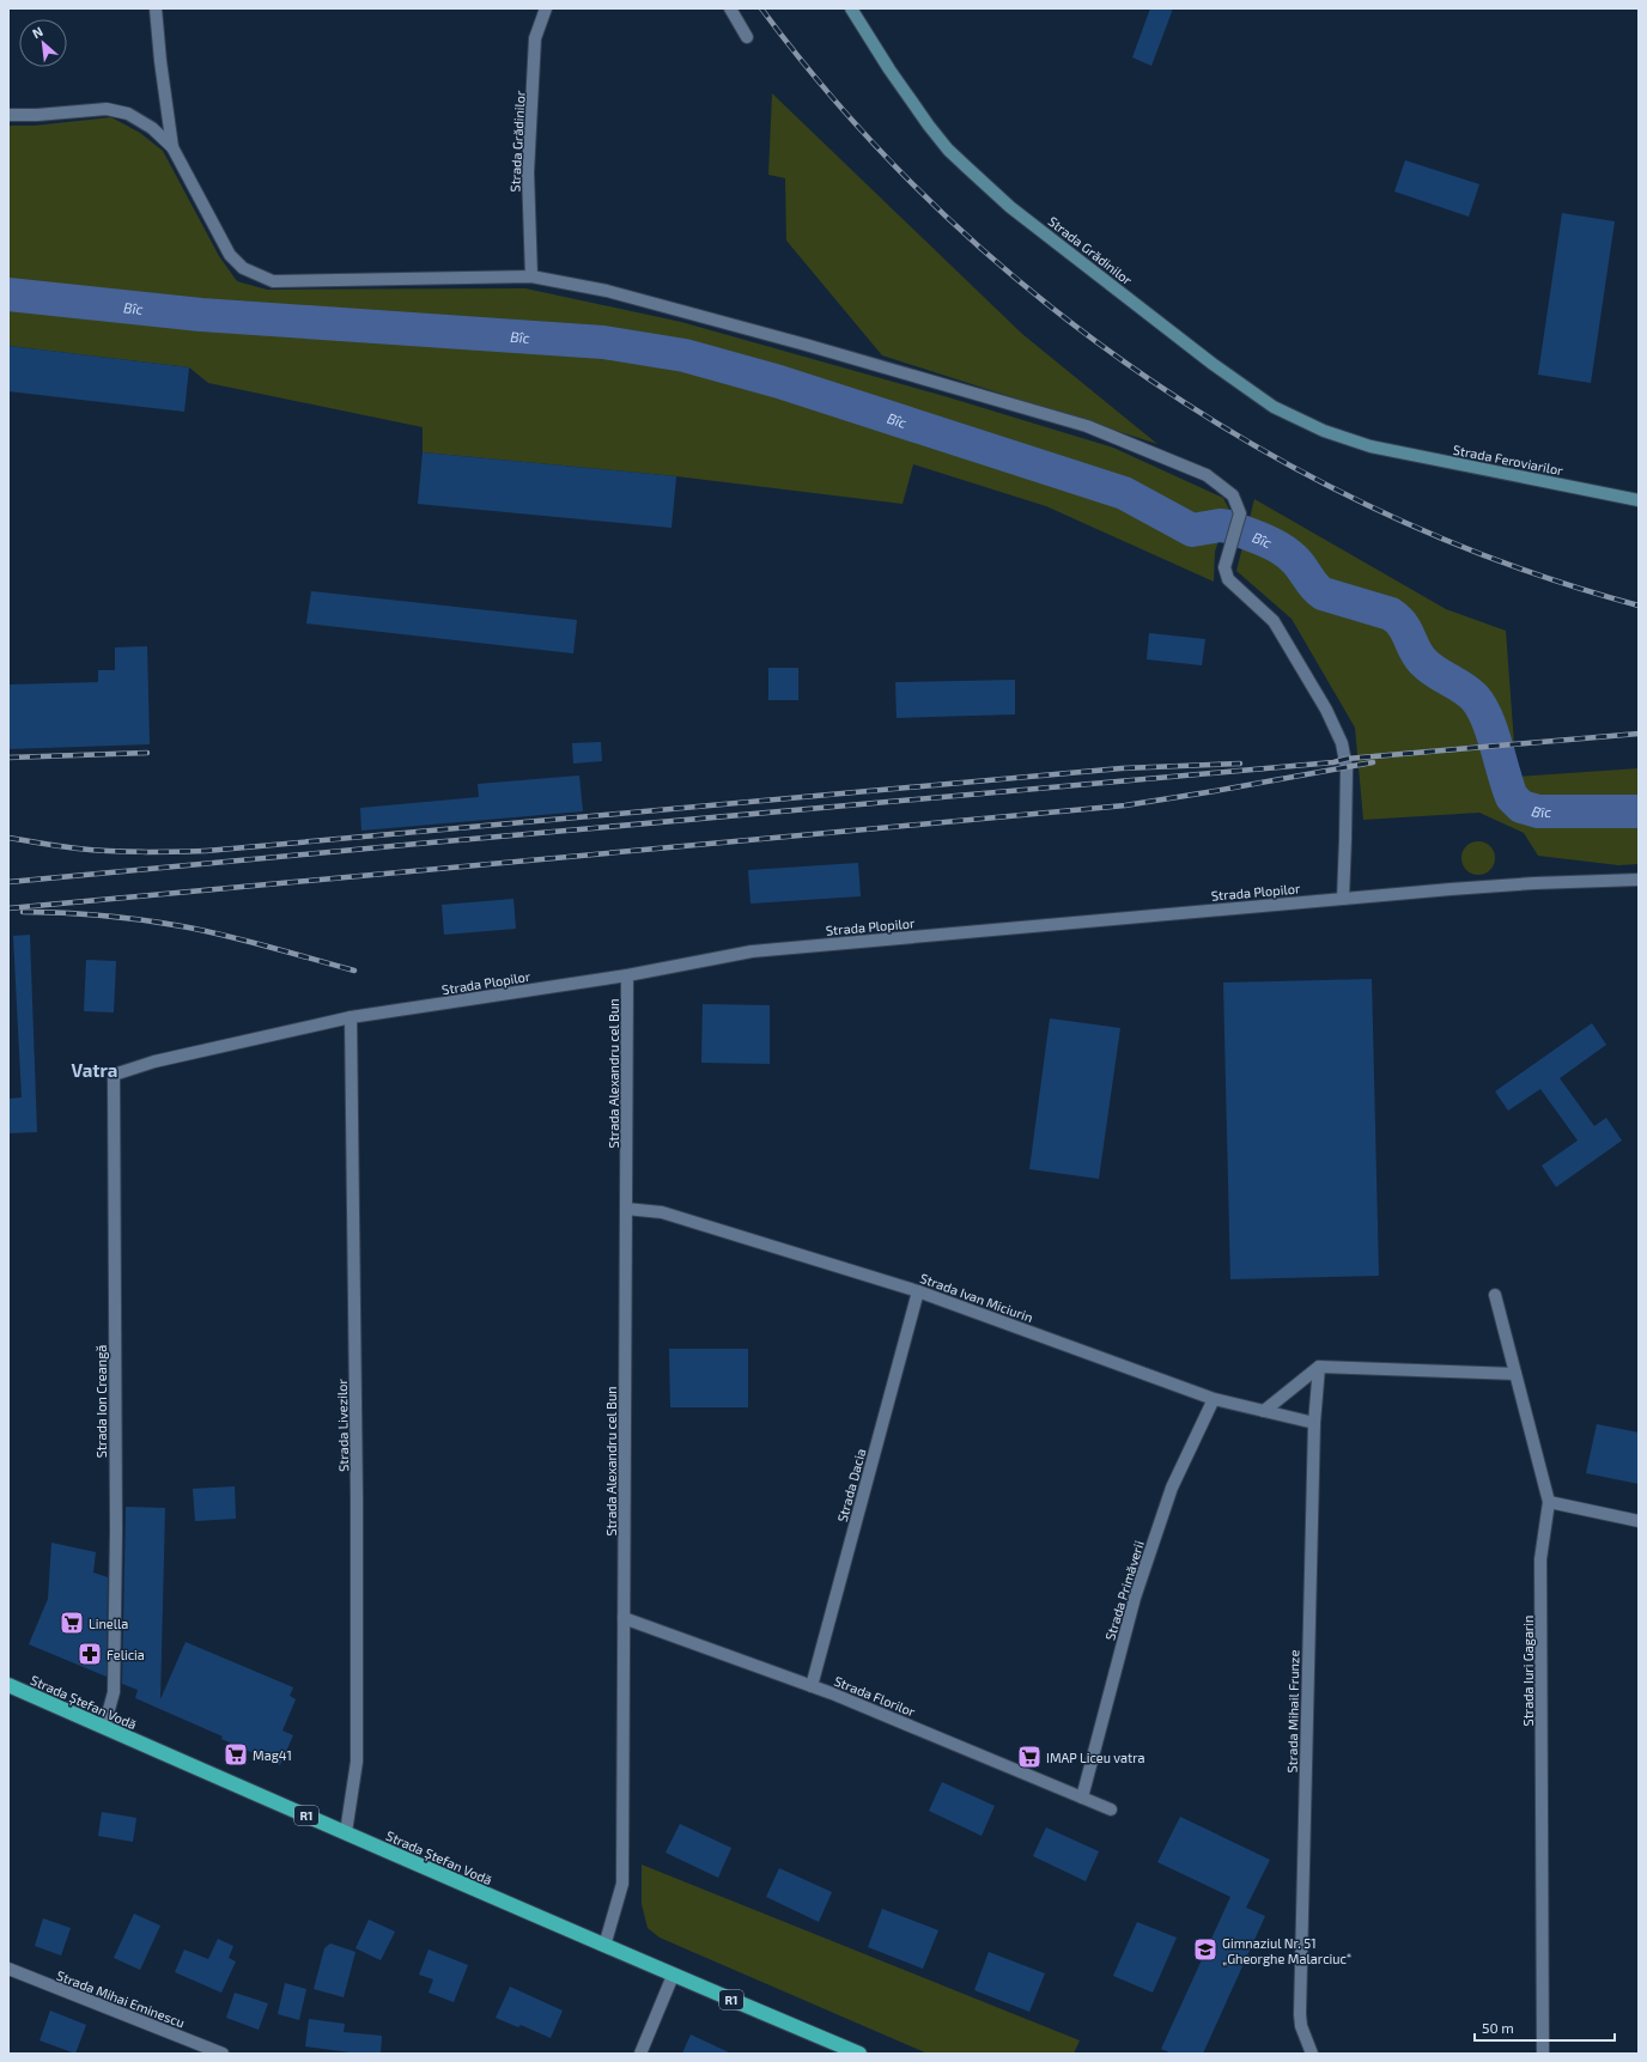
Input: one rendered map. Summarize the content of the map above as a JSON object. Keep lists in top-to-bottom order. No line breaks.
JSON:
{"streets":{"highway":["Strada Ștefan Vodă","R1"],"street":["Strada Grădinilor","Strada Feroviarilor","Strada Plopilor","Strada Alexandru cel Bun","Strada Ivan Miciurin","Strada Ion Creangă","Strada Livezilor","Strada Dacia","Strada Primăverii","Strada Iuri Gagarin","Strada Florilor","Strada Mihail Frunze","Strada Mihai Eminescu"]},"crossings":[["Strada Grădinilor","Strada Feroviarilor"],["Strada Plopilor","Strada Alexandru cel Bun"],["Strada Plopilor","Strada Ion Creangă"],["Strada Plopilor","Strada Livezilor"],["Strada Alexandru cel Bun","Strada Ivan Miciurin"],["Strada Alexandru cel Bun","Strada Florilor"],["Strada Alexandru cel Bun","Strada Ștefan Vodă"],["Strada Ivan Miciurin","Strada Dacia"],["Strada Ivan Miciurin","Strada Primăverii"],["Strada Ivan Miciurin","Strada Mihail Frunze"],["Strada Ion Creangă","Strada Ștefan Vodă"],["Strada Livezilor","Strada Ștefan Vodă"],["Strada Dacia","Strada Florilor"],["Strada Primăverii","Strada Florilor"]],"districts":["Vatra"],"water":["Bîc"],"places":{"supermarket":["Linella","Mag41","IMAP Liceu vatra"],"pharmacy":["Felicia"],"school or university":["Gimnaziul Nr. 51 „Gheorghe Malarciuc“"]},"scale_bar":"50 m","north":"top left"}
